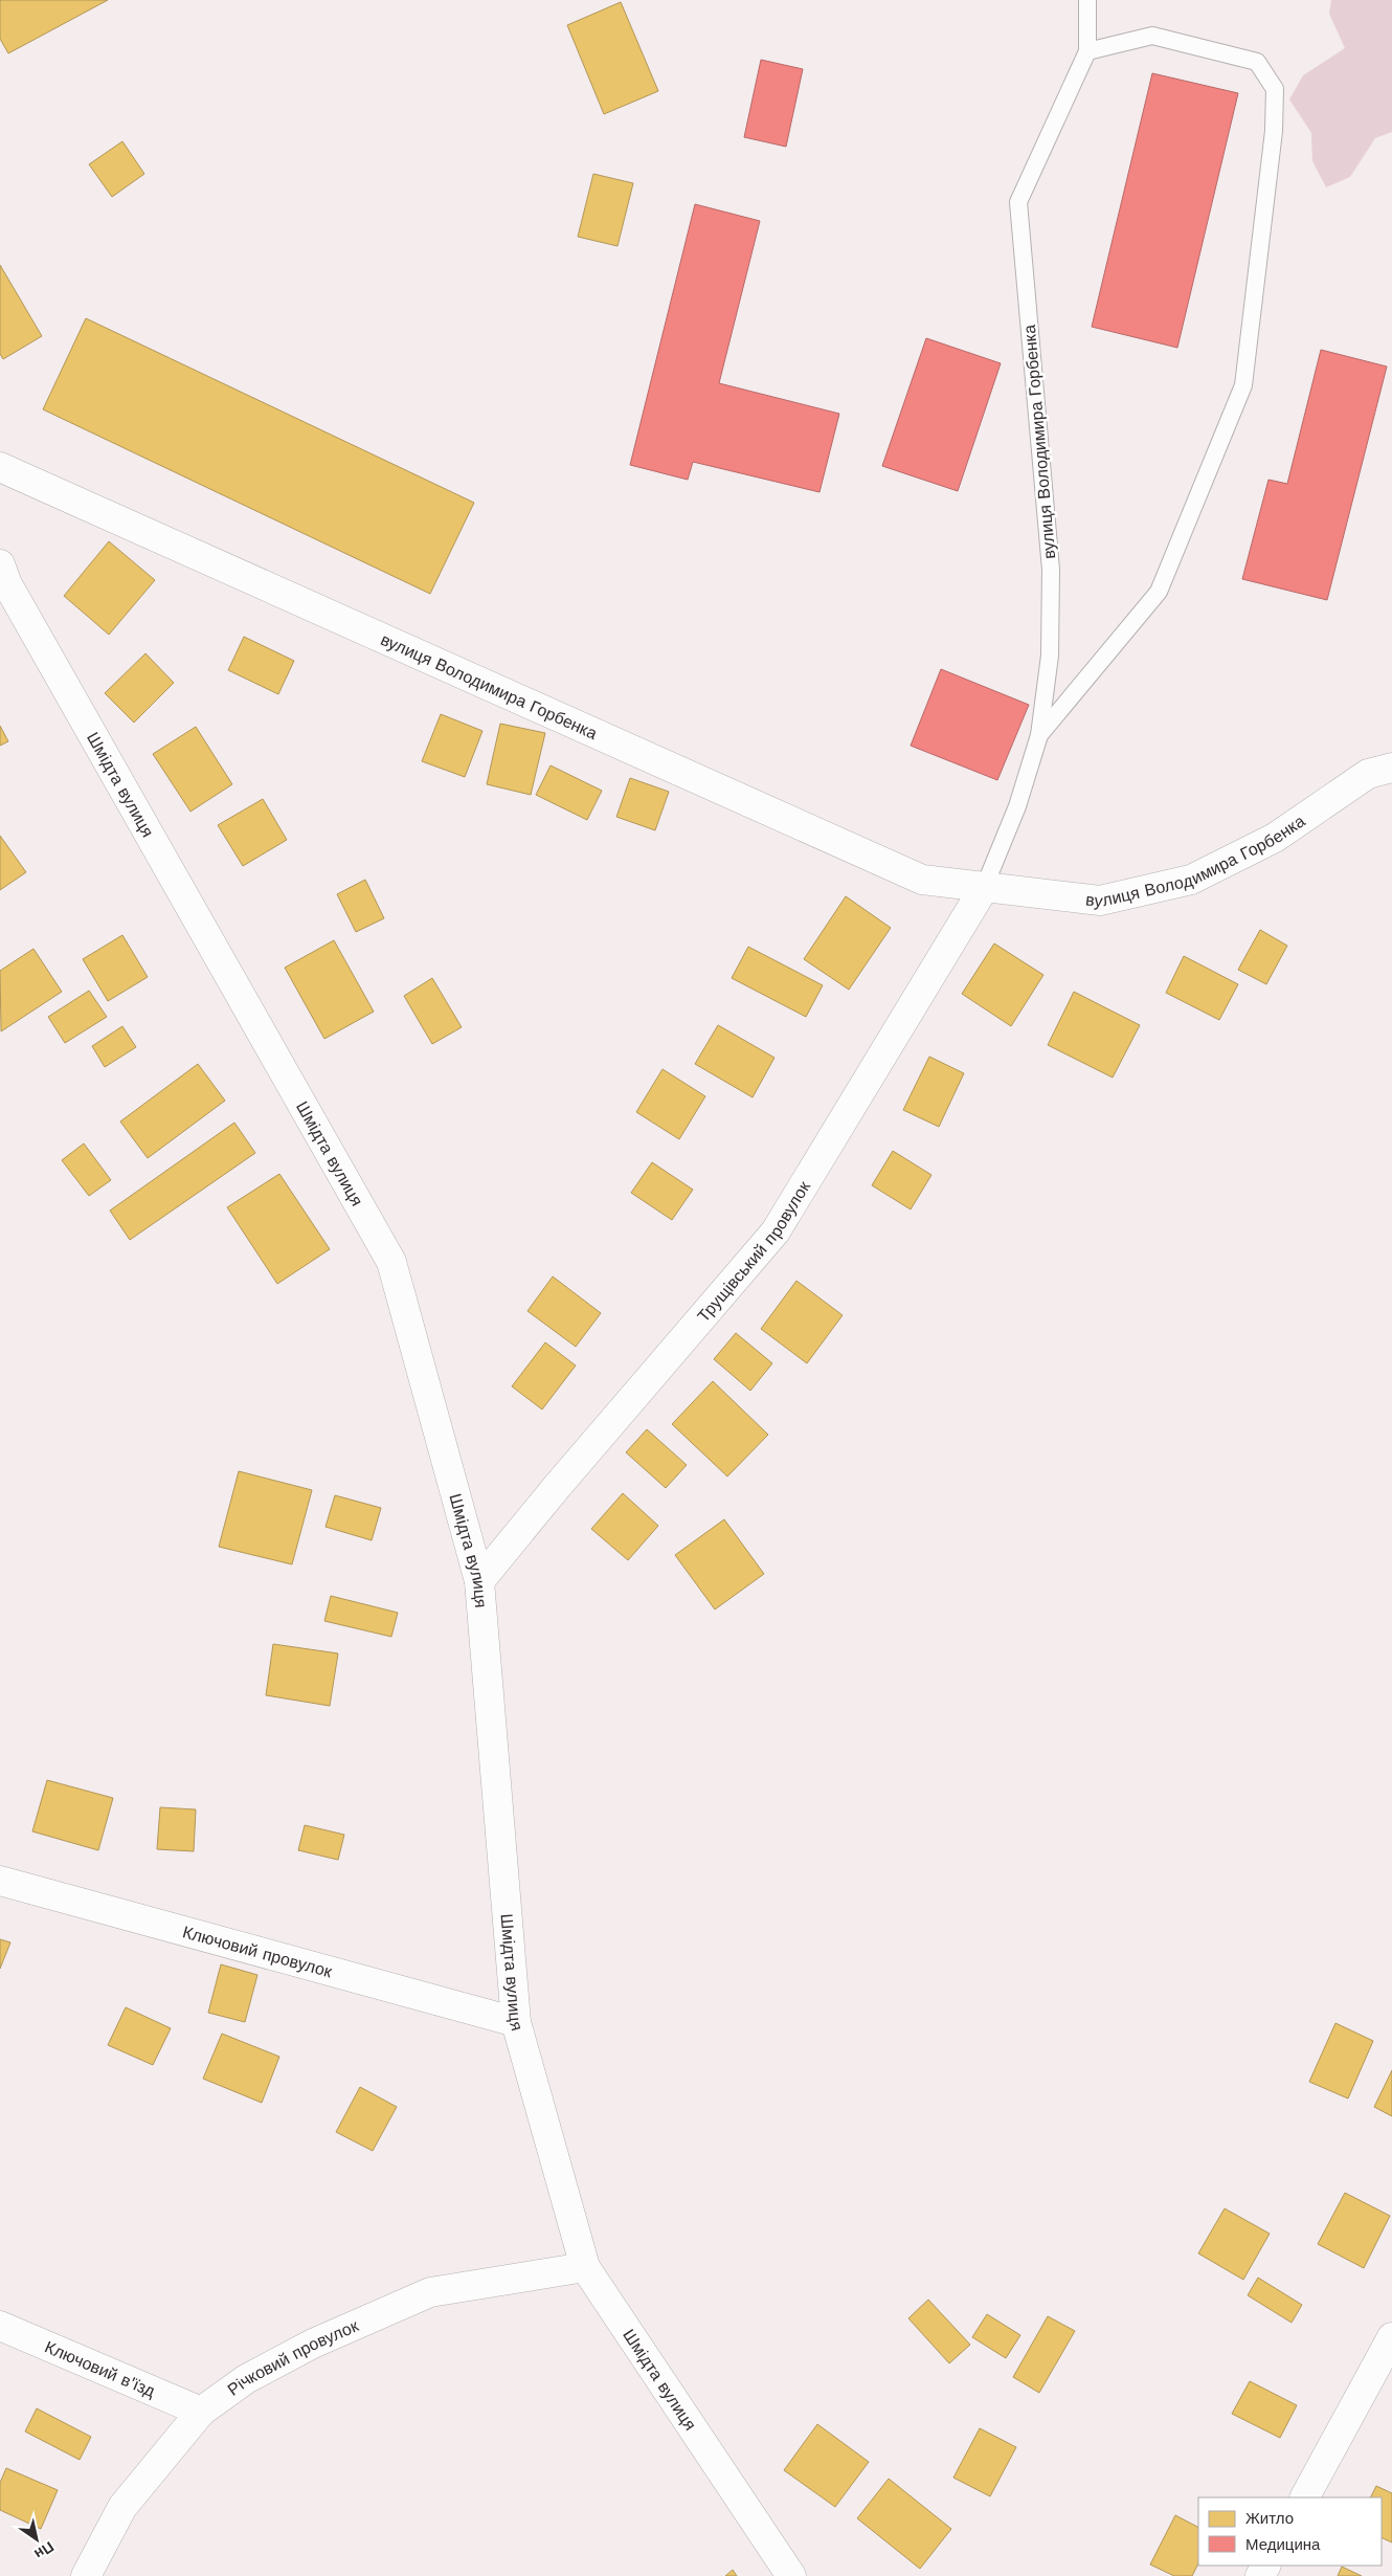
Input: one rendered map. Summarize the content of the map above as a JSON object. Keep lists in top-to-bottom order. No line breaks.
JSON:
{"streets":{"street":["вулиця Володимира Горбенка","Шмідта вулиця","Трущівський провулок","Ключовий провулок","Річковий провулок","Ключовий в'їзд"]},"crossings":[["вулиця Володимира Горбенка","Трущівський провулок"],["Шмідта вулиця","Трущівський провулок"],["Шмідта вулиця","Ключовий провулок"],["Шмідта вулиця","Річковий провулок"],["Річковий провулок","Ключовий в'їзд"]],"legend":["Житло","Медицина"],"north":"bottom right"}
